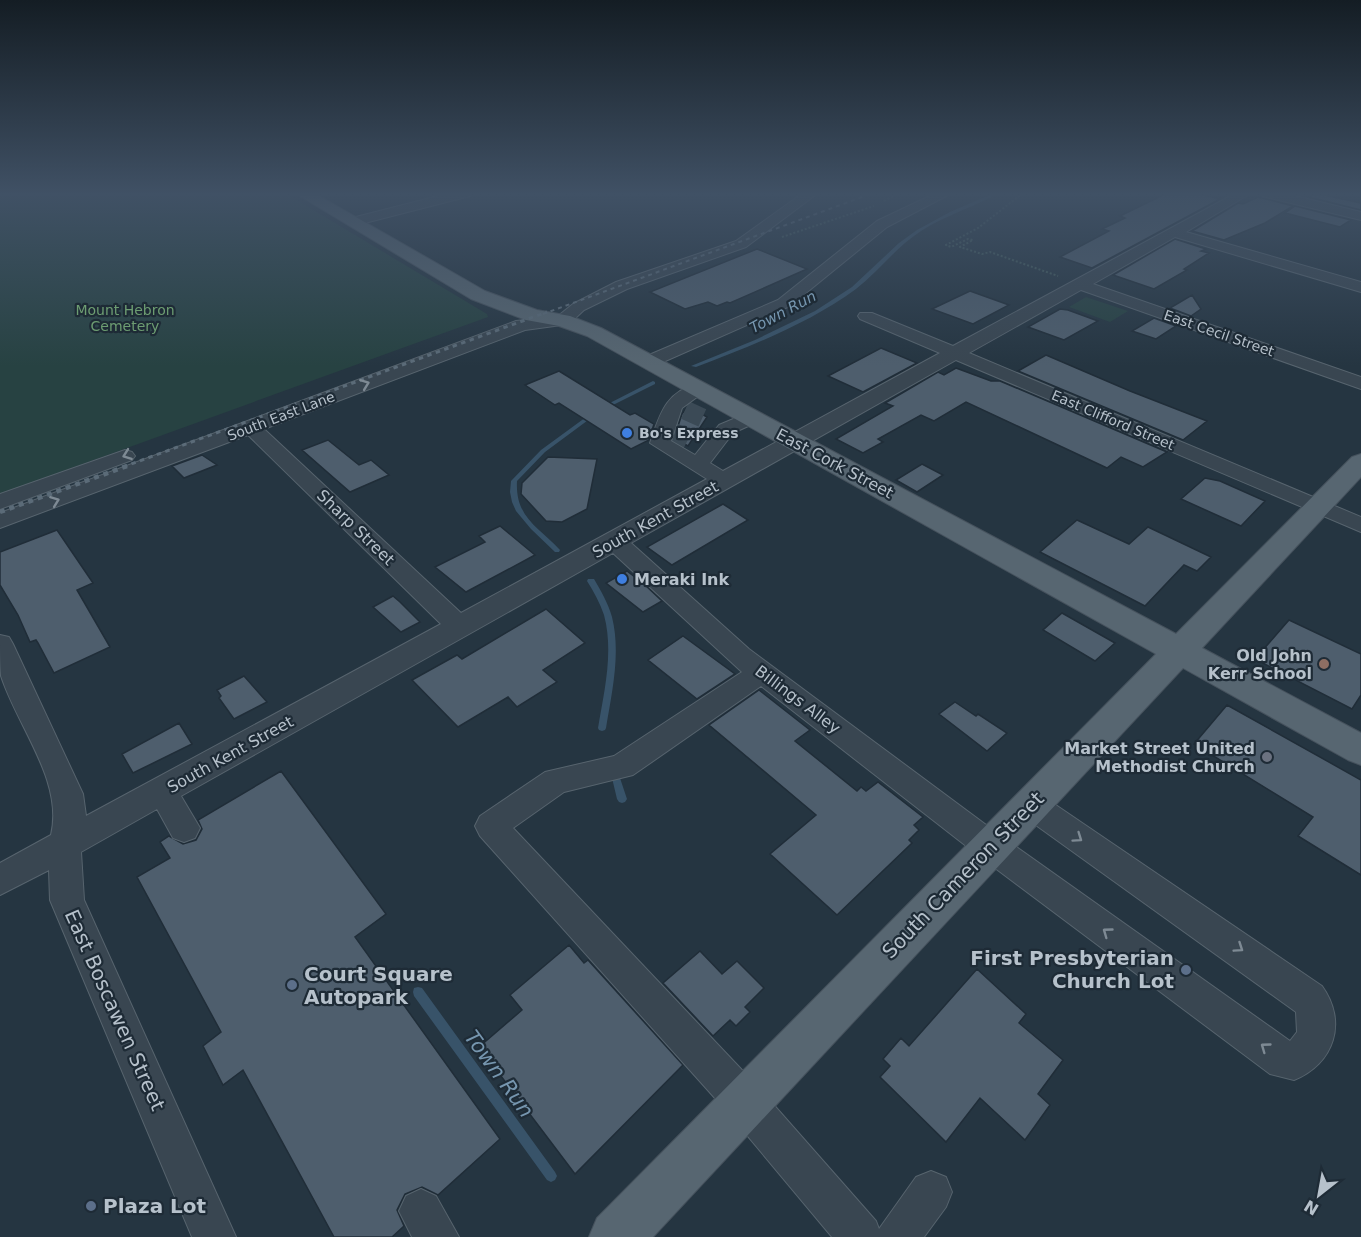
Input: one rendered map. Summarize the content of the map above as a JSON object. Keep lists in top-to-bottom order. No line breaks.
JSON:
{"streets":{"main road":["East Cork Street","South Cameron Street"],"street":["East Cecil Street","South East Lane","East Clifford Street","South Kent Street","Sharp Street","Billings Alley","East Boscawen Street"]},"crossings":[["East Cecil Street","South Kent Street"],["South East Lane","East Cork Street"],["South East Lane","Sharp Street"],["East Clifford Street","South Kent Street"],["East Clifford Street","South Cameron Street"],["East Cork Street","South Kent Street"],["East Cork Street","South Cameron Street"],["South Kent Street","Sharp Street"],["South Kent Street","Billings Alley"],["South Kent Street","East Boscawen Street"],["Billings Alley","South Cameron Street"]],"water":["Town Run"],"parks":["Mount Hebron Cemetery"],"places":["Bo's Express","Meraki Ink","Old John Kerr School","Market Street United Methodist Church","First Presbyterian Church Lot","Court Square Autopark","Plaza Lot"],"north":"bottom left"}
